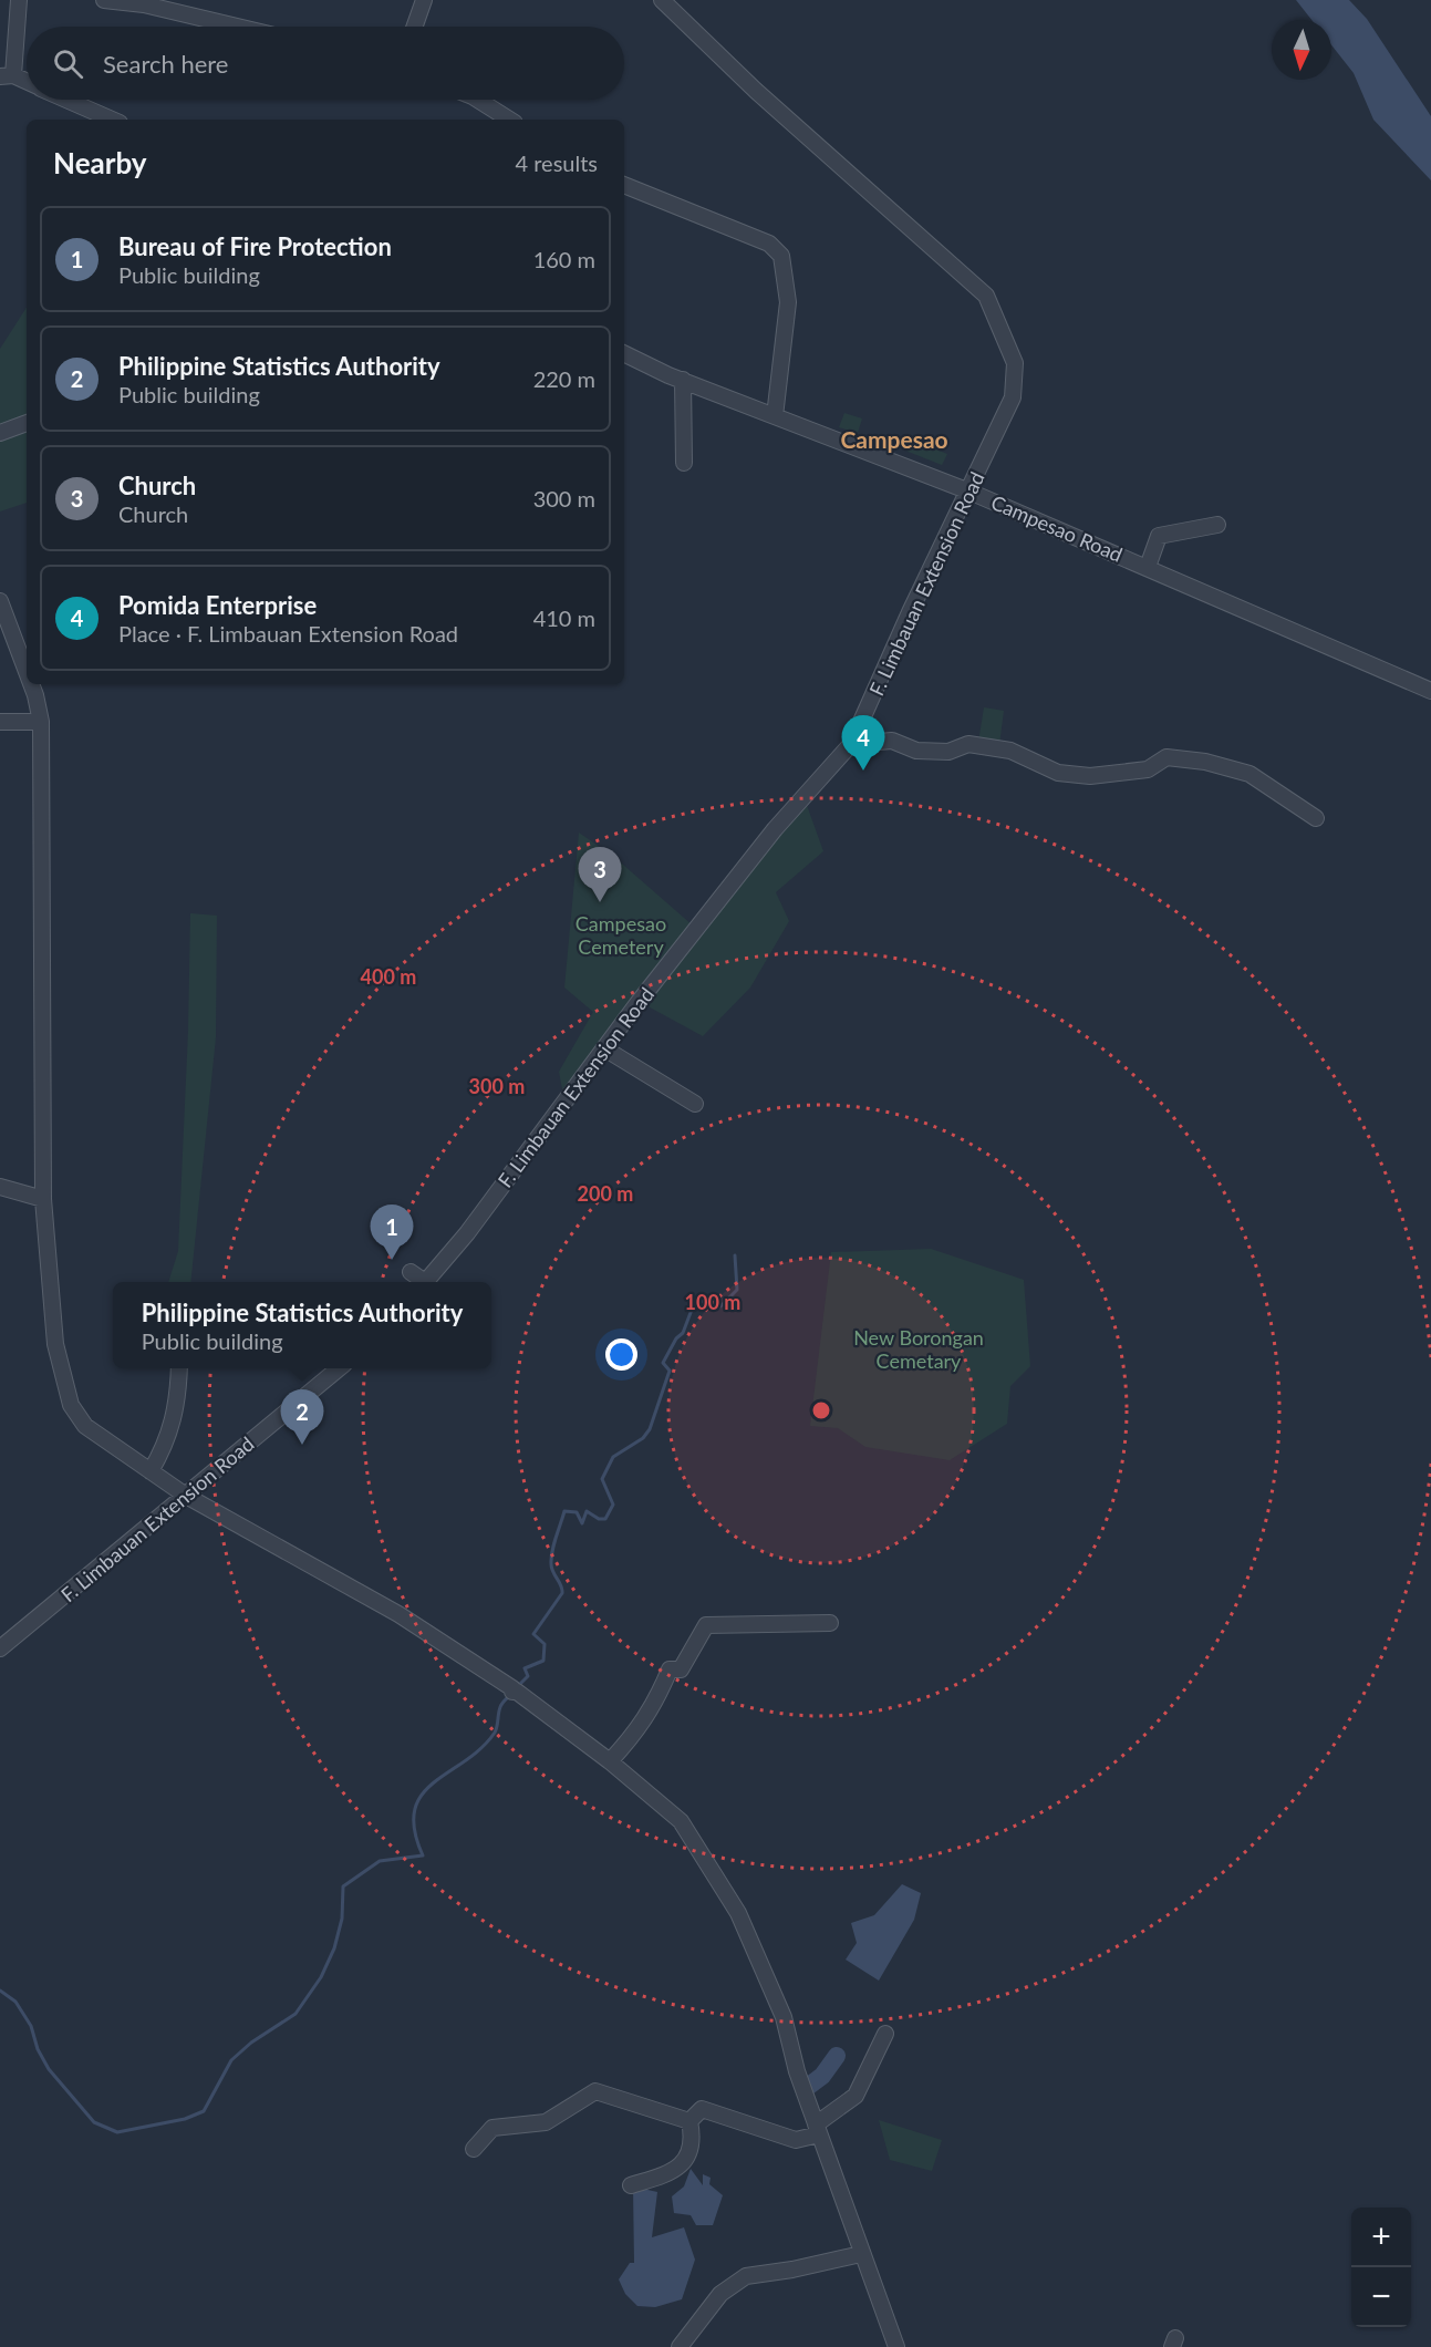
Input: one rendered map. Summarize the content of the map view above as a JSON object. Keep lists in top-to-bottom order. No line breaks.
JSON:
{"streets":{"street":["Campesao Road","F. Limbauan Extension Road"]},"crossings":[["Campesao Road","F. Limbauan Extension Road"]],"districts":["Campesao"],"parks":["Campesao Cemetery","New Borongan Cemetary"],"north":"bottom","page":{"search":"Search here","heading":["Nearby","4 results"],"list":[{"mark":"1","name":"Bureau of Fire Protection","note":"Public building","value":"160 m"},{"mark":"2","name":"Philippine Statistics Authority","note":"Public building","value":"220 m"},{"mark":"3","name":"Church","note":"Church","value":"300 m"},{"mark":"4","name":"Pomida Enterprise","note":"Place · F. Limbauan Extension Road","value":"410 m"}],"pins":["4","3","1","2"],"popup":["Philippine Statistics Authority","Public building"],"map_buttons":["+","−"]},"rings":["400 m","300 m","200 m","100 m"]}
